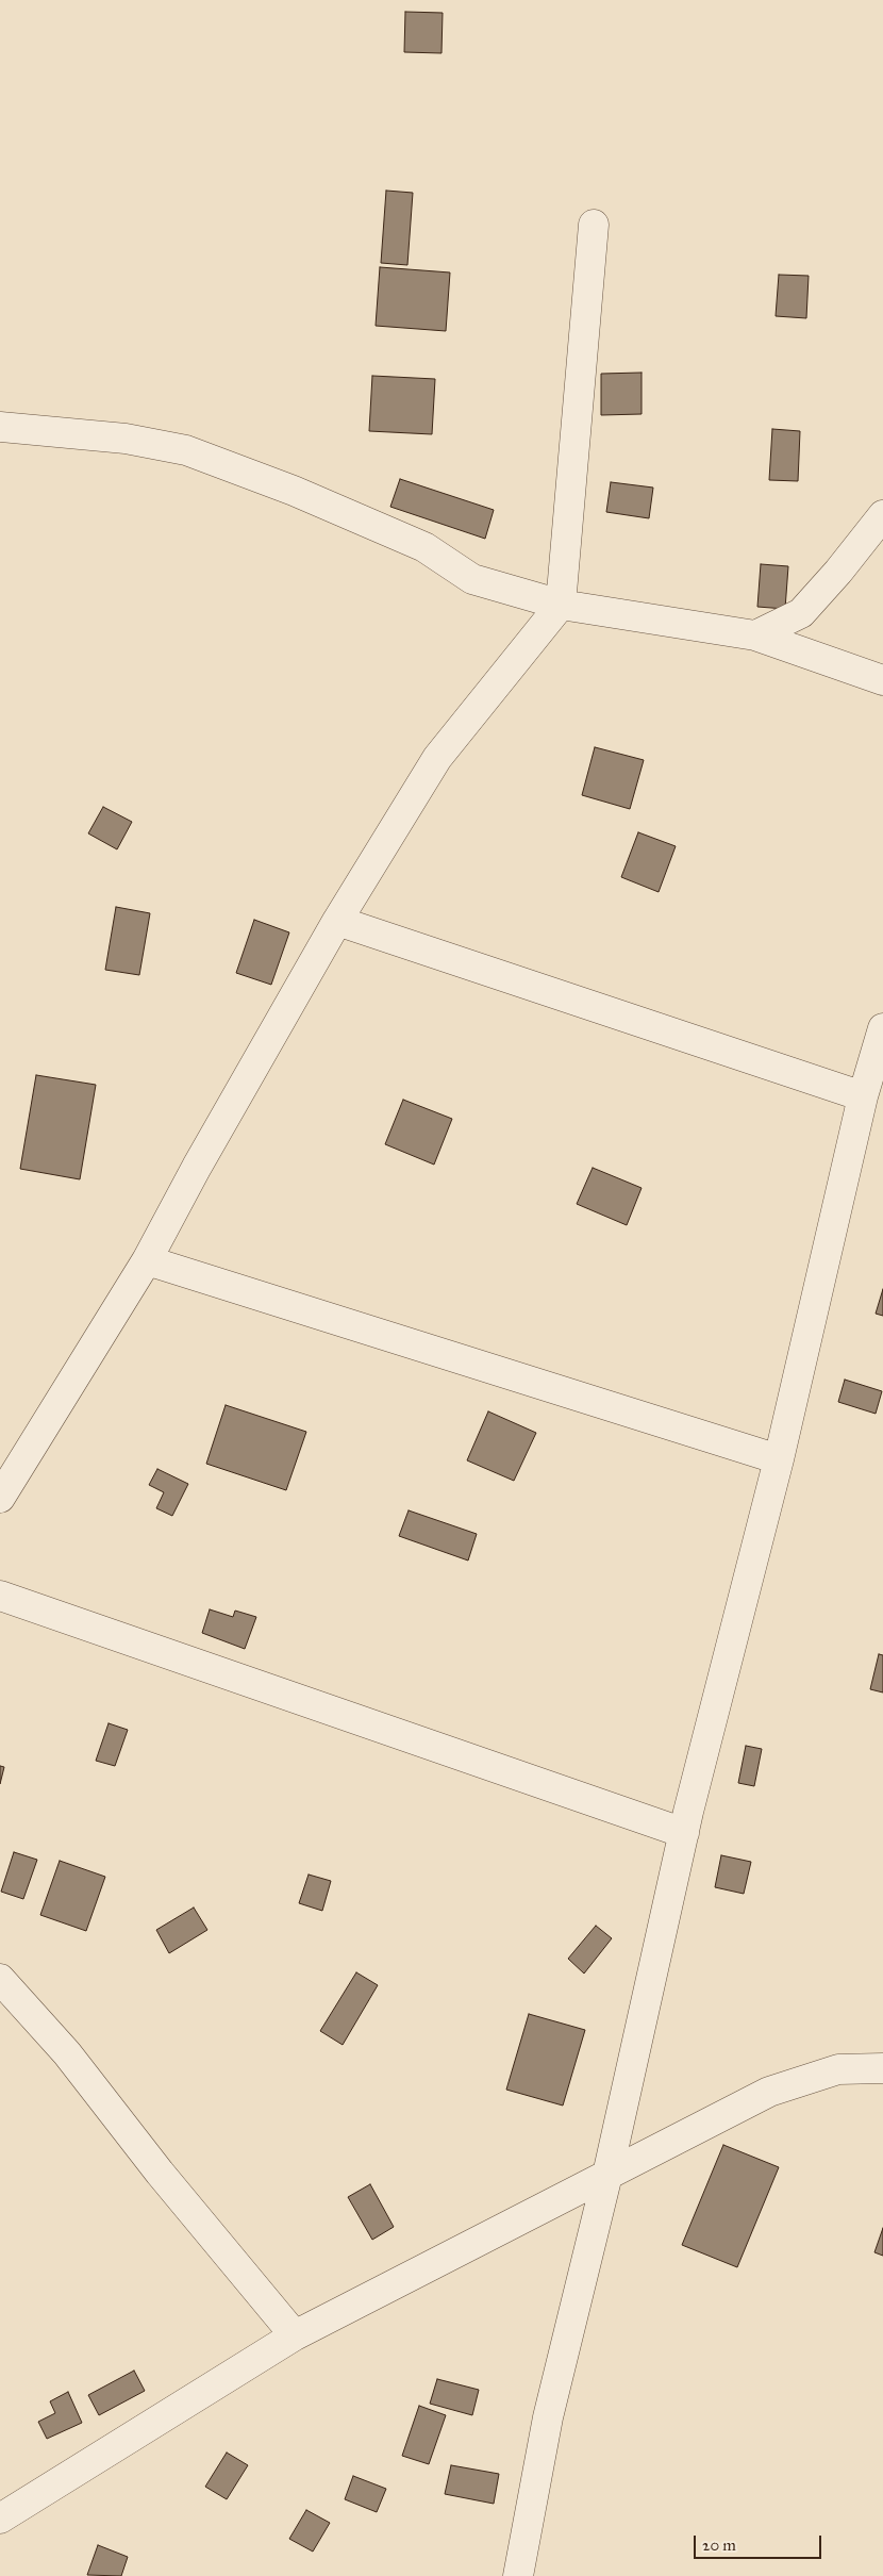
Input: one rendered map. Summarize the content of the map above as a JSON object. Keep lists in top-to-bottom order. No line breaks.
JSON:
{"scale_bar":"20 m"}
